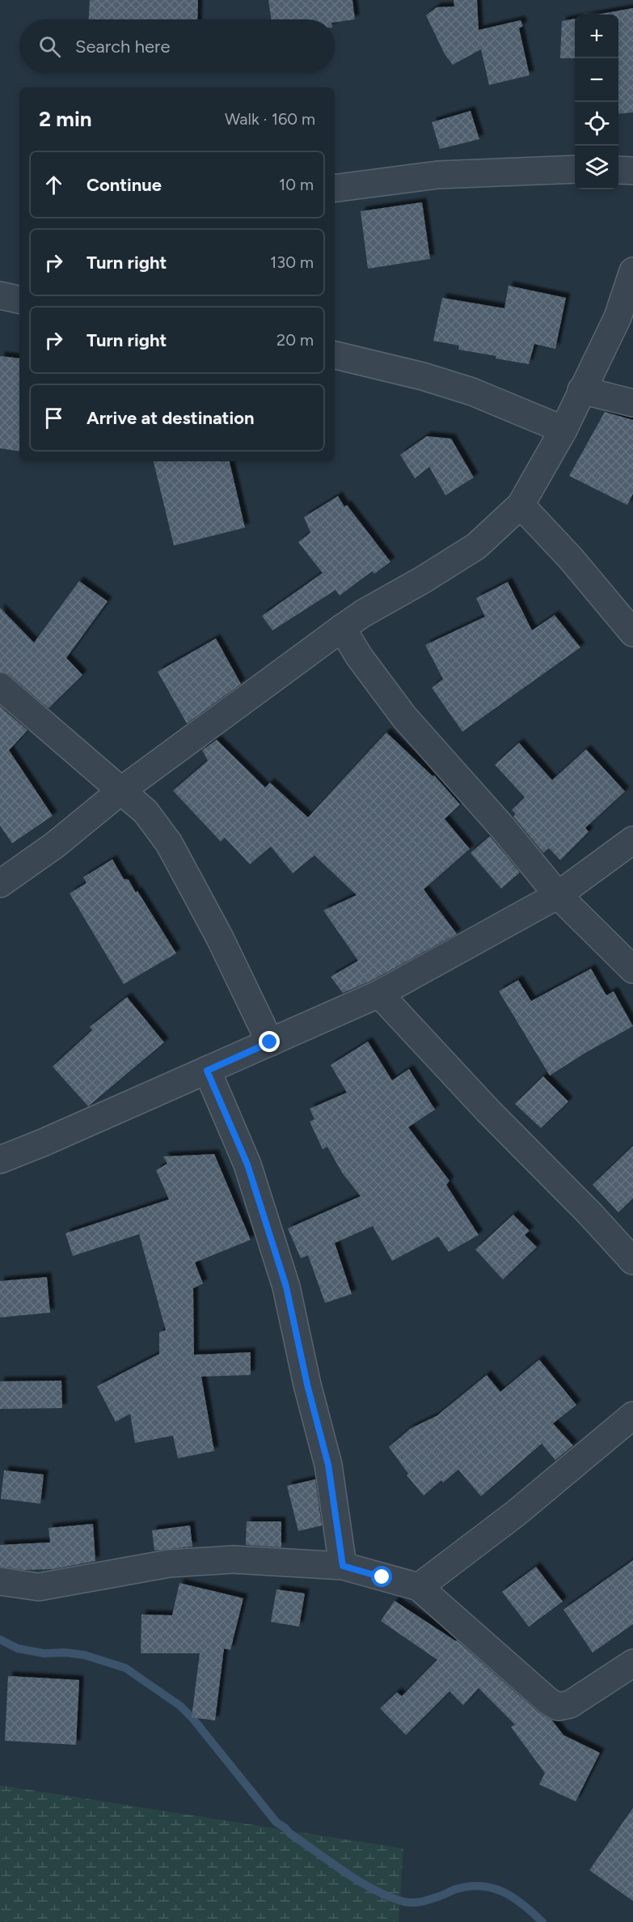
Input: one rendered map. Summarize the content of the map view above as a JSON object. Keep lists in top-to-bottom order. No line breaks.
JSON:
{"page":{"map_buttons":["+","−"],"search":"Search here","heading":["2 min","Walk · 160 m"],"list":[["Continue","10 m"],["Turn right","130 m"],["Turn right","20 m"],"Arrive at destination"]}}
